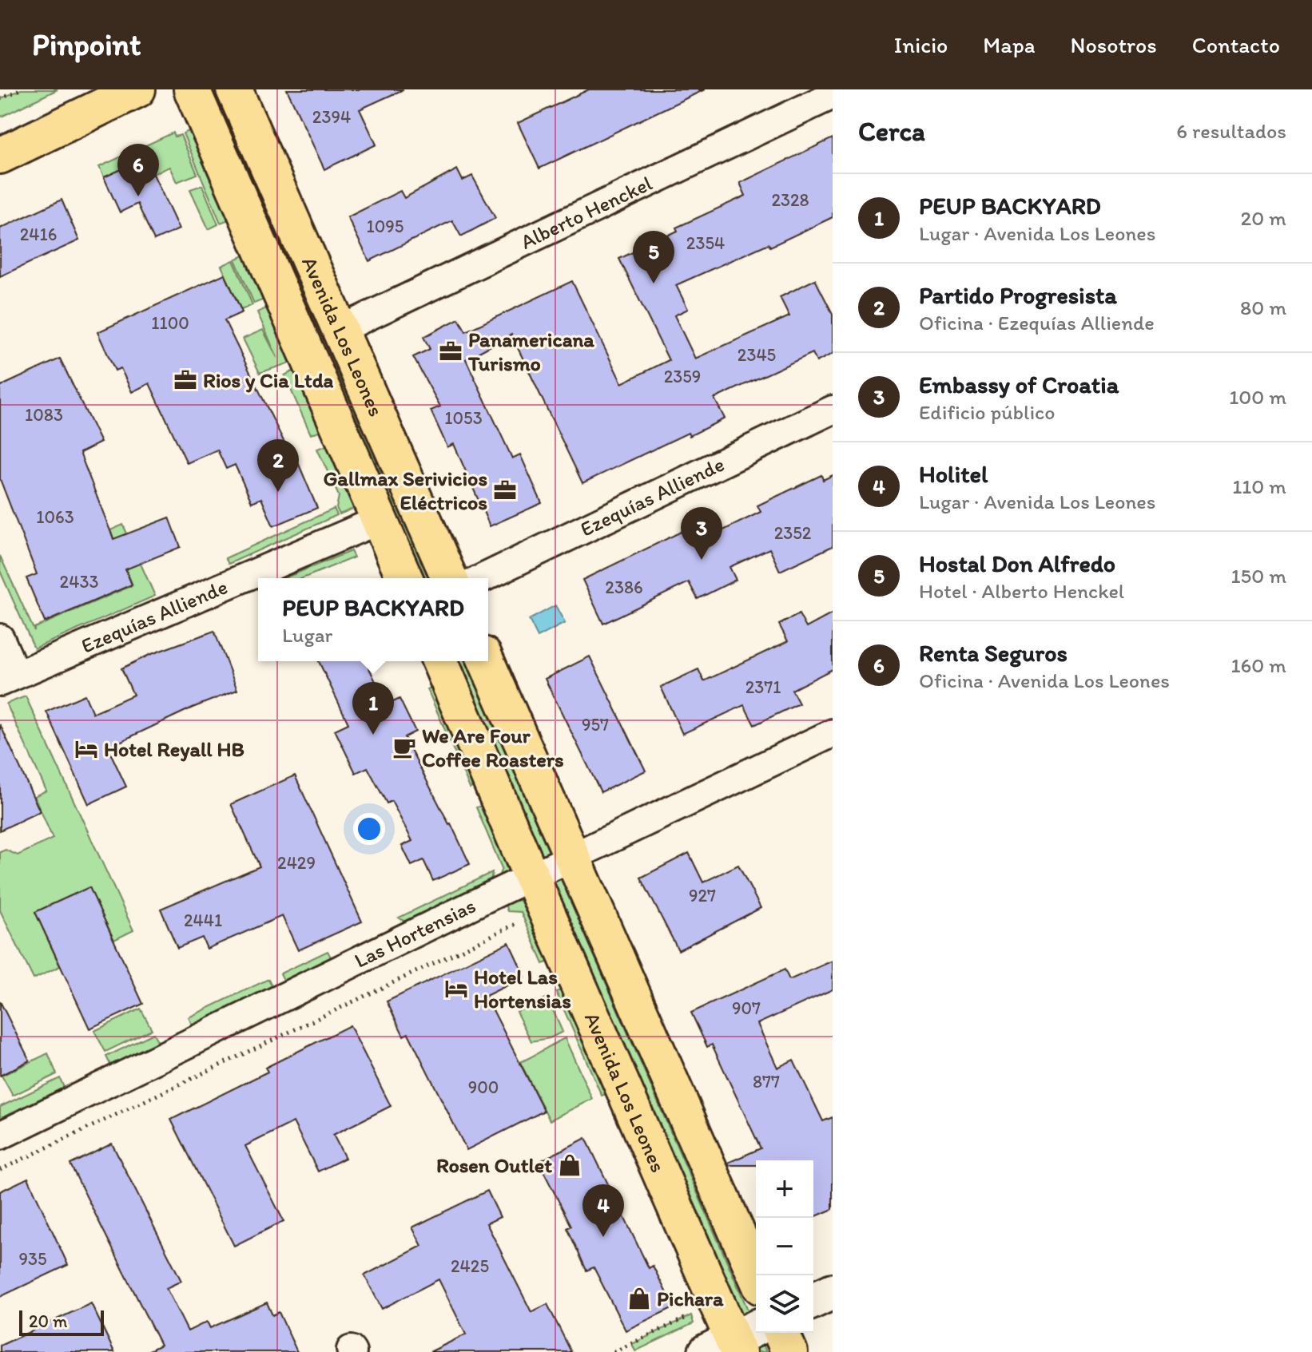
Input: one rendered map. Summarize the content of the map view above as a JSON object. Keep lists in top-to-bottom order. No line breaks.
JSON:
{"streets":{"main road":["Avenida Los Leones"],"street":["Alberto Henckel","Ezequías Alliende","Las Hortensias"]},"crossings":[["Alberto Henckel","Avenida Los Leones"],["Avenida Los Leones","Ezequías Alliende"],["Avenida Los Leones","Las Hortensias"]],"places":{"office":["Panamericana Turismo","Rios y Cia Ltda","Gallmax Serivicios Eléctricos"],"cafe":["We Are Four Coffee Roasters"],"hotel":["Hotel Reyall HB","Hotel Las Hortensias"],"shop":["Rosen Outlet","Pichara"]},"house_numbers":["2394","2328","1095","2416","2354","1100","2345","2359","1083","1053","1063","2352","2433","2386","2371","957","2429","927","2441","907","877","900","935","2425"],"scale_bar":"20 m","page":{"header":"Pinpoint","nav":["Inicio","Mapa","Nosotros","Contacto"],"heading":["Cerca","6 resultados"],"pins":["6","5","2","3","1","4"],"list":[{"mark":"1","name":"PEUP BACKYARD","note":"Lugar · Avenida Los Leones","value":"20 m"},{"mark":"2","name":"Partido Progresista","note":"Oficina · Ezequías Alliende","value":"80 m"},{"mark":"3","name":"Embassy of Croatia","note":"Edificio público","value":"100 m"},{"mark":"4","name":"Holitel","note":"Lugar · Avenida Los Leones","value":"110 m"},{"mark":"5","name":"Hostal Don Alfredo","note":"Hotel · Alberto Henckel","value":"150 m"},{"mark":"6","name":"Renta Seguros","note":"Oficina · Avenida Los Leones","value":"160 m"}],"popup":["PEUP BACKYARD","Lugar"],"map_buttons":["+","−"],"scale":"20 m"}}
